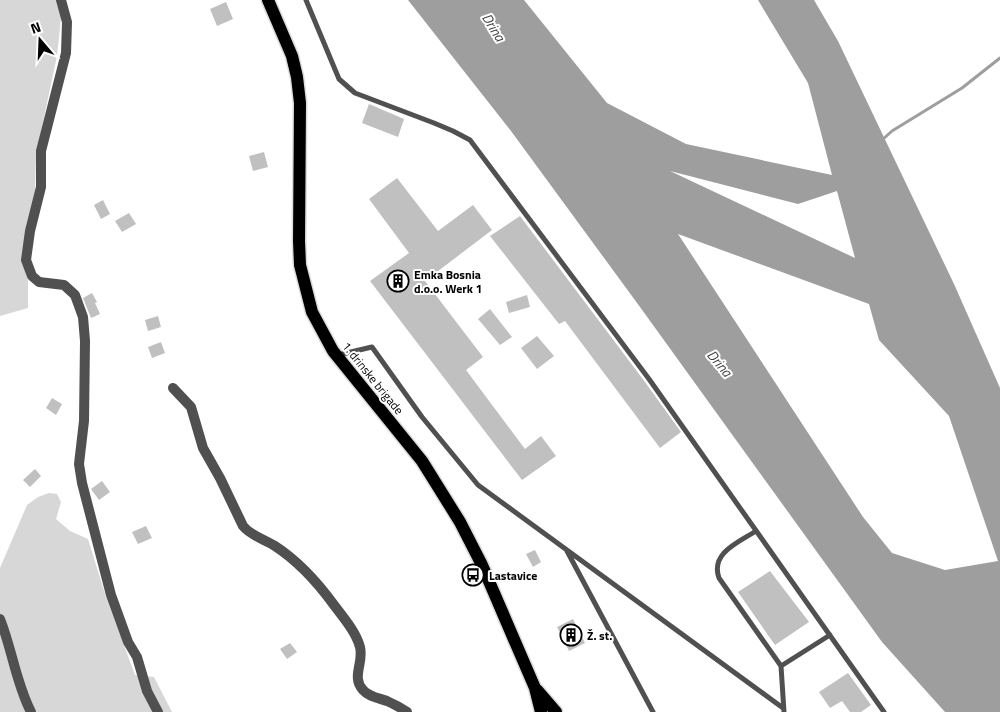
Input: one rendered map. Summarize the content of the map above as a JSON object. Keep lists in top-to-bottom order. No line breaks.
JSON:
{"streets":{"main road":["1. drinske brigade"]},"water":["Drina"],"places":{"building":["Emka Bosnia d.o.o. Werk 1","Ž. st."],"bus stop":["Lastavice"]},"north":"top"}
